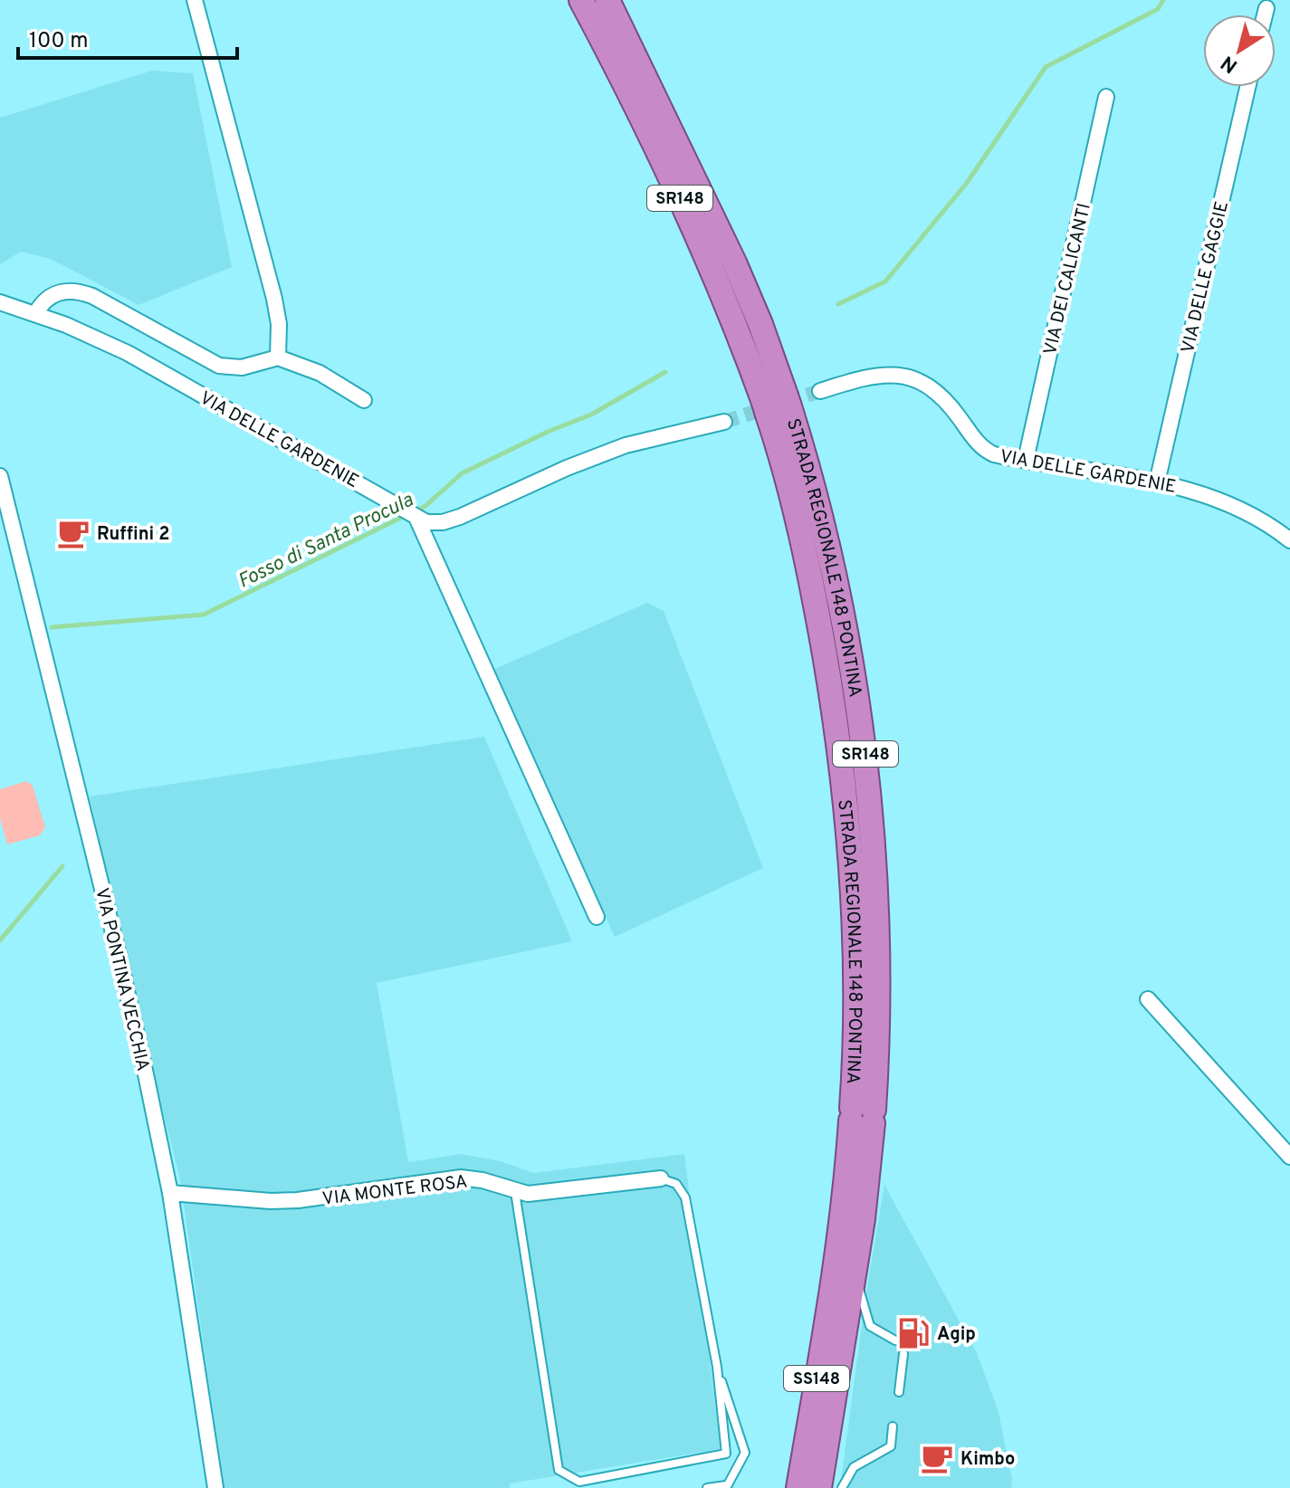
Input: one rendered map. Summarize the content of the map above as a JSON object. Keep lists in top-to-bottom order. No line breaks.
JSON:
{"streets":{"highway":["SR148","STRADA REGIONALE 148 PONTINA","SS148"],"street":["VIA DELLE GAGGIE","VIA DEI CALICANTI","VIA DELLE GARDENIE","VIA PONTINA VECCHIA","VIA MONTE ROSA"]},"crossings":[["VIA DELLE GAGGIE","VIA DELLE GARDENIE"],["VIA DEI CALICANTI","VIA DELLE GARDENIE"],["STRADA REGIONALE 148 PONTINA","SS148"],["VIA PONTINA VECCHIA","VIA MONTE ROSA"]],"water":["Fosso di Santa Procula"],"places":{"cafe":["Ruffini 2","Kimbo"],"fuel station":["Agip"]},"scale_bar":"100 m","north":"bottom left"}
